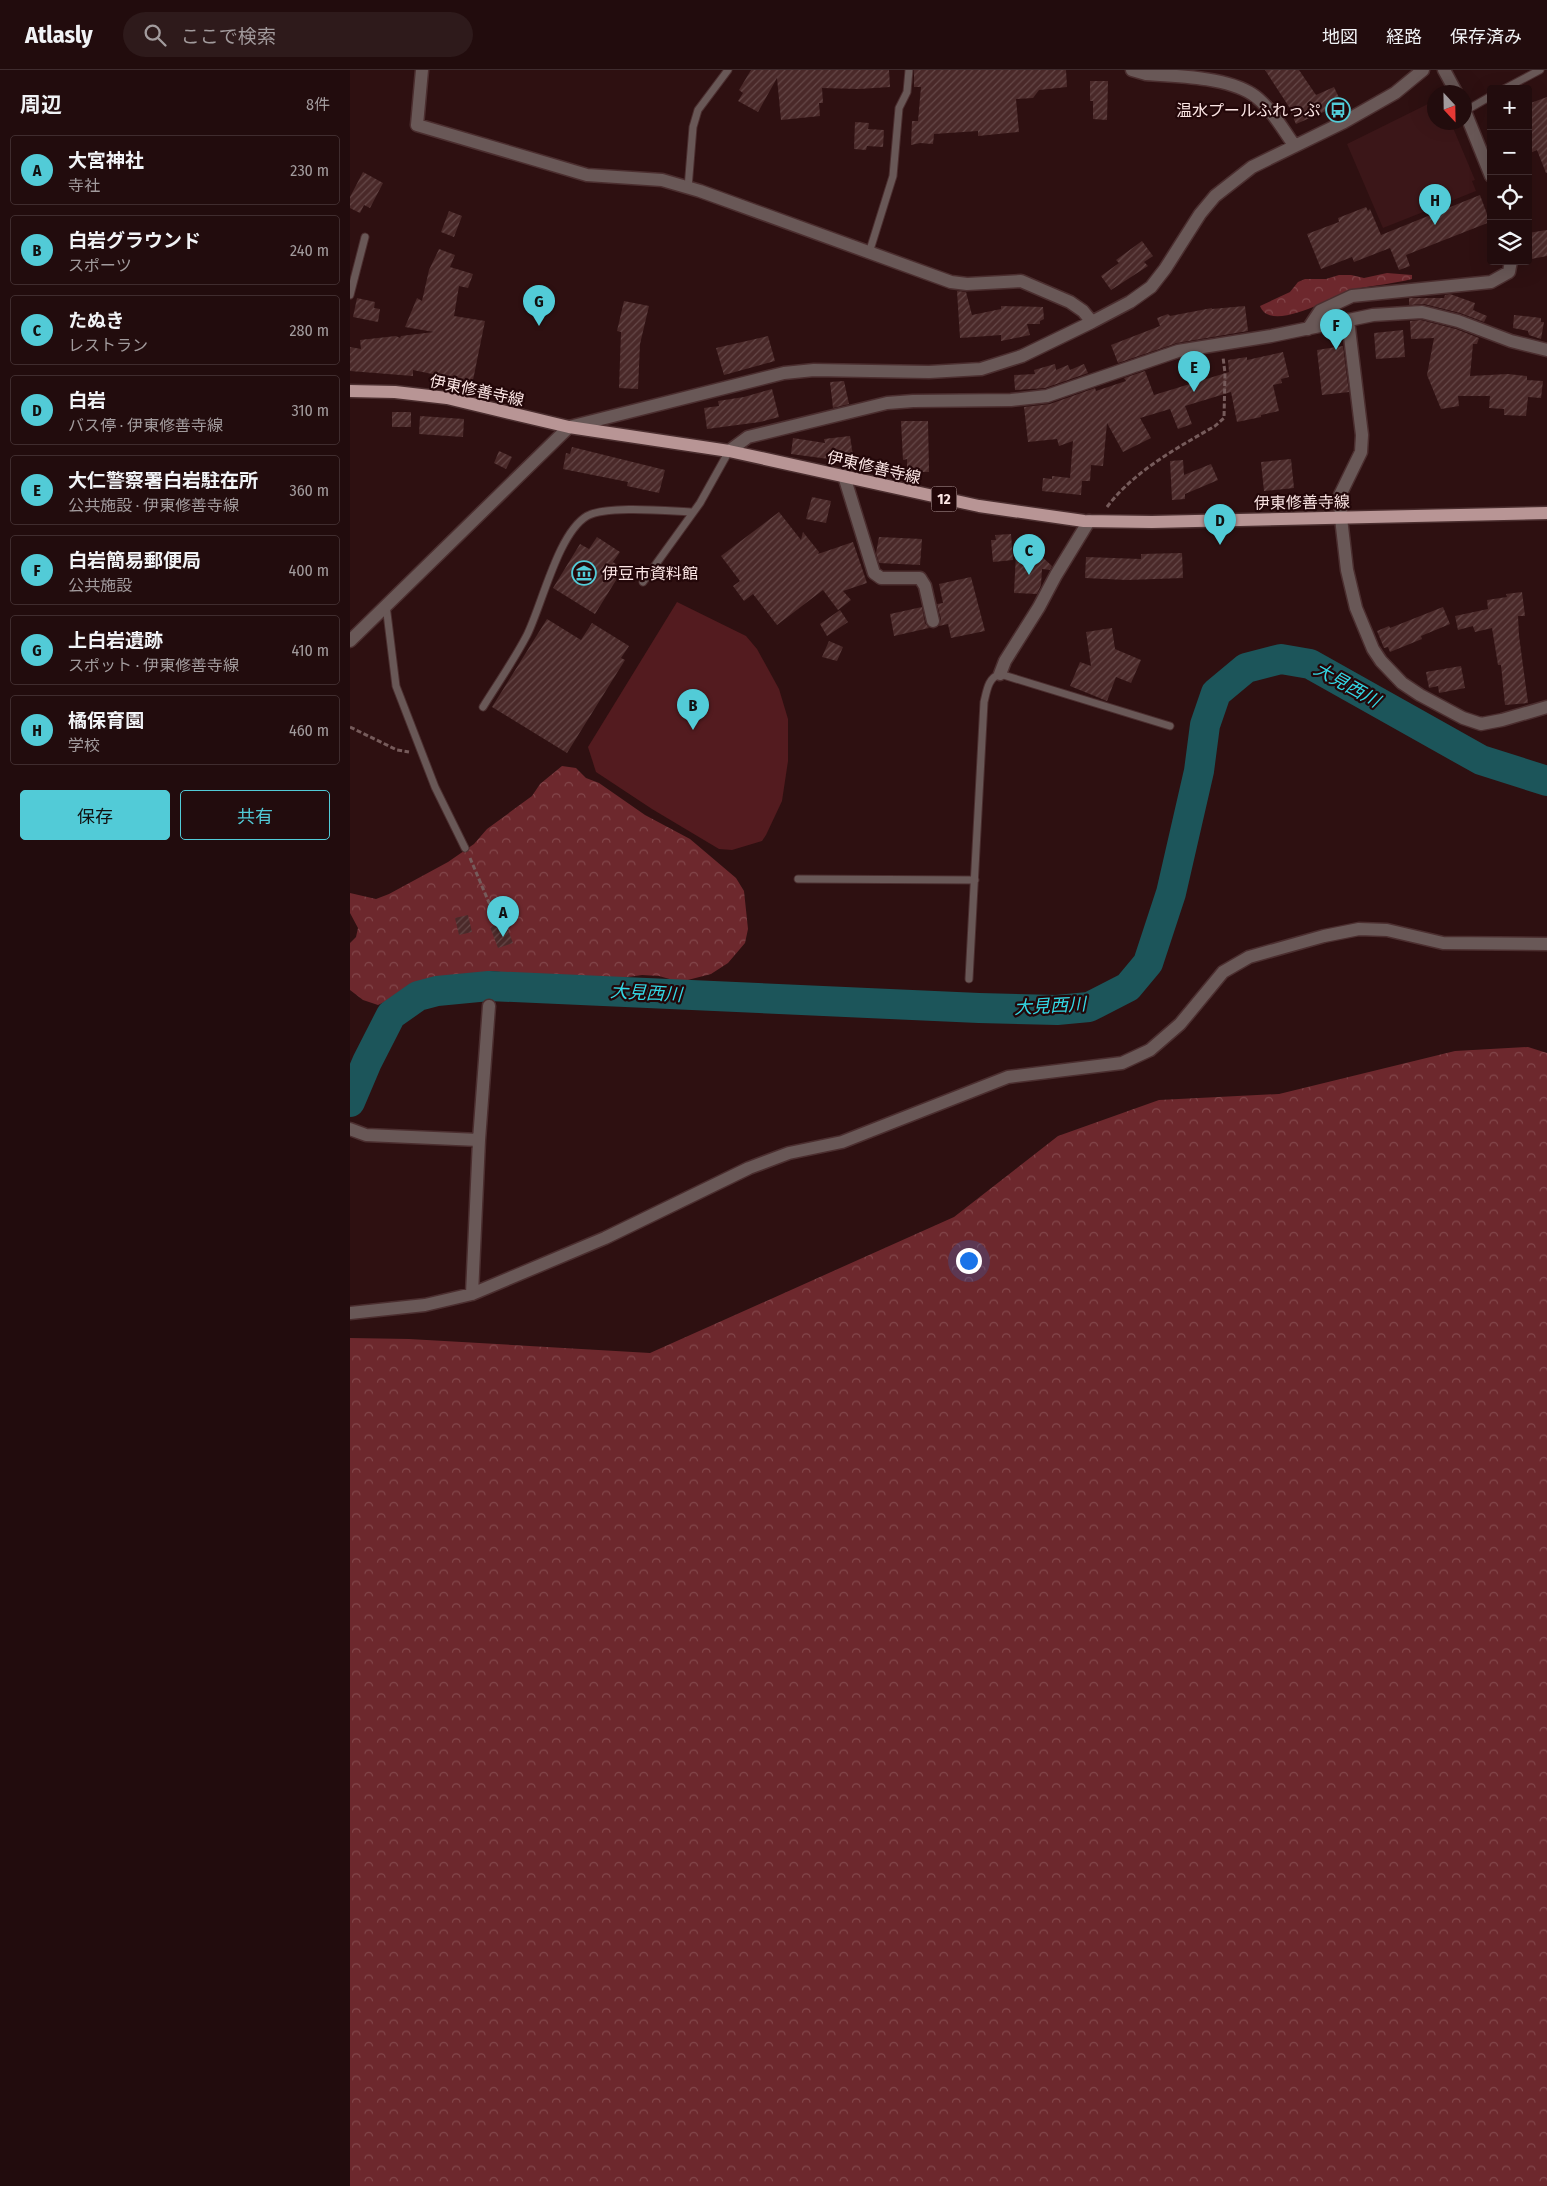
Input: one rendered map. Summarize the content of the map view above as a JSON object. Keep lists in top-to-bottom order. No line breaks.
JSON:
{"streets":{"main road":["伊東修善寺線","12"]},"water":["大見西川"],"places":{"bus stop":["温水プールふれっぷ"],"museum":["伊豆市資料館"]},"north":"bottom","page":{"header":"Atlasly","search":"ここで検索","nav":["地図","経路","保存済み"],"heading":["周辺","8件"],"map_buttons":["+","−"],"list":[{"mark":"A","name":"大宮神社","note":"寺社","value":"230 m"},{"mark":"B","name":"白岩グラウンド","note":"スポーツ","value":"240 m"},{"mark":"C","name":"たぬき","note":"レストラン","value":"280 m"},{"mark":"D","name":"白岩","note":"バス停 · 伊東修善寺線","value":"310 m"},{"mark":"E","name":"大仁警察署白岩駐在所","note":"公共施設 · 伊東修善寺線","value":"360 m"},{"mark":"F","name":"白岩簡易郵便局","note":"公共施設","value":"400 m"},{"mark":"G","name":"上白岩遺跡","note":"スポット · 伊東修善寺線","value":"410 m"},{"mark":"H","name":"橘保育園","note":"学校","value":"460 m"}],"pins":["H","G","F","E","D","C","B","A"],"buttons":["保存","共有"]}}
